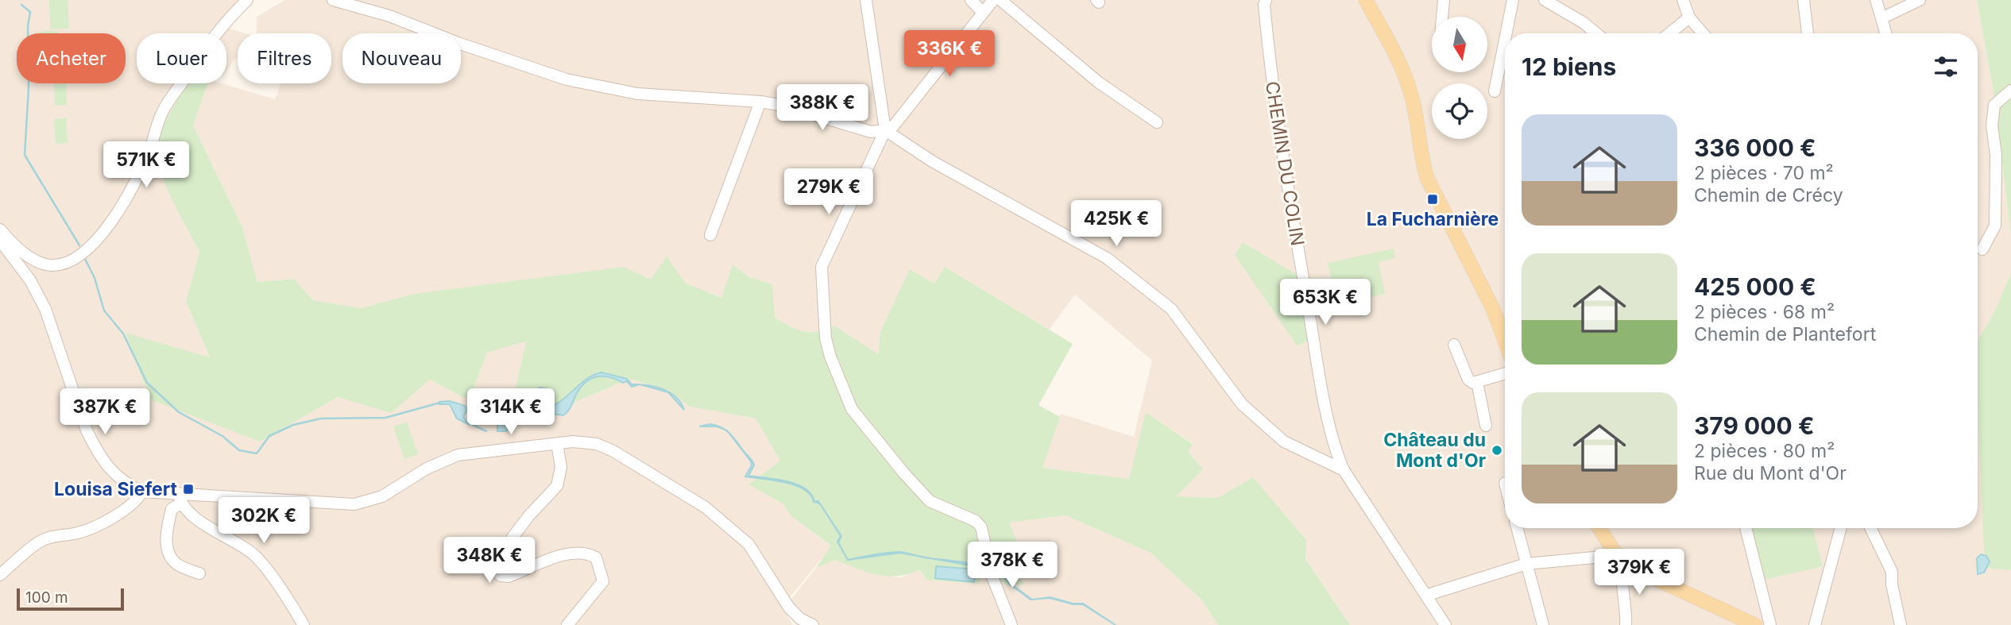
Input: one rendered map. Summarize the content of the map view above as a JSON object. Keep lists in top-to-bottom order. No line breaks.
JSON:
{"streets":{"street":["CHEMIN DU COLIN"]},"places":{"transit":["La Fucharnière","Louisa Siefert"],"other":["Château du Mont d'Or"]},"scale_bar":"100 m","north":"bottom","page":{"price":["336K €","388K €","571K €","279K €","425K €","653K €","387K €","314K €","302K €","348K €","378K €","379K €"],"chip":["Acheter","Louer","Filtres","Nouveau"],"heading":"12 biens","list":[{"name":"336 000 €","note":"2 pièces · 70 m² · Chemin de Crécy"},{"name":"425 000 €","note":"2 pièces · 68 m² · Chemin de Plantefort"},{"name":"379 000 €","note":"2 pièces · 80 m² · Rue du Mont d'Or"}],"scale":"100 m"}}
